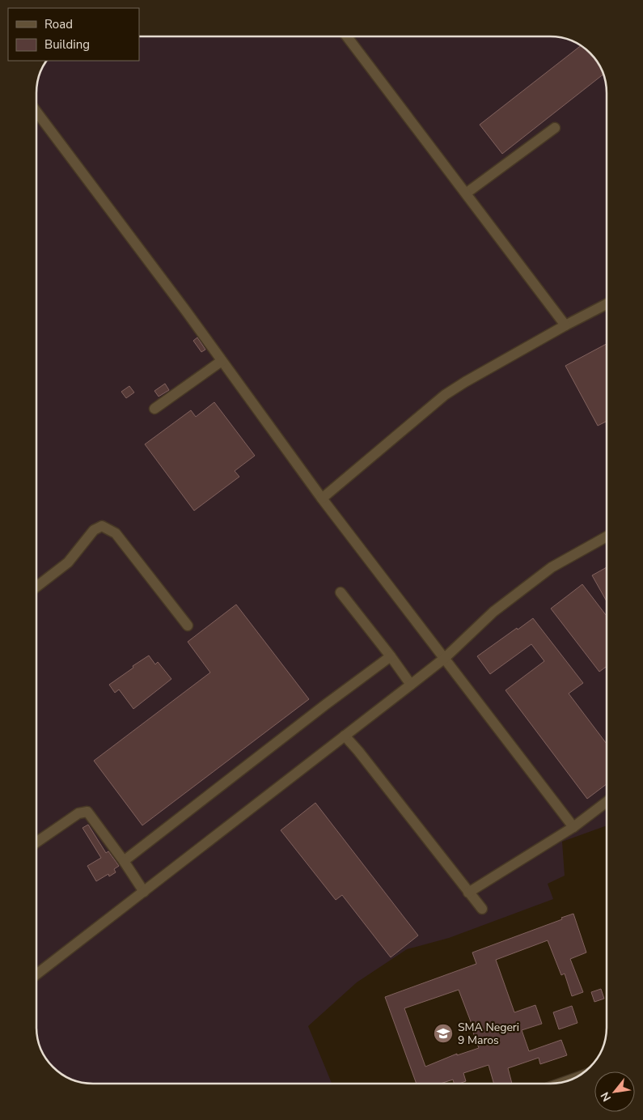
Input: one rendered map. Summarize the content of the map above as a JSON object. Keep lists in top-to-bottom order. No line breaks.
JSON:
{"places":{"school or university":["SMA Negeri 9 Maros"]},"legend":["Road","Building"],"north":"bottom left"}
